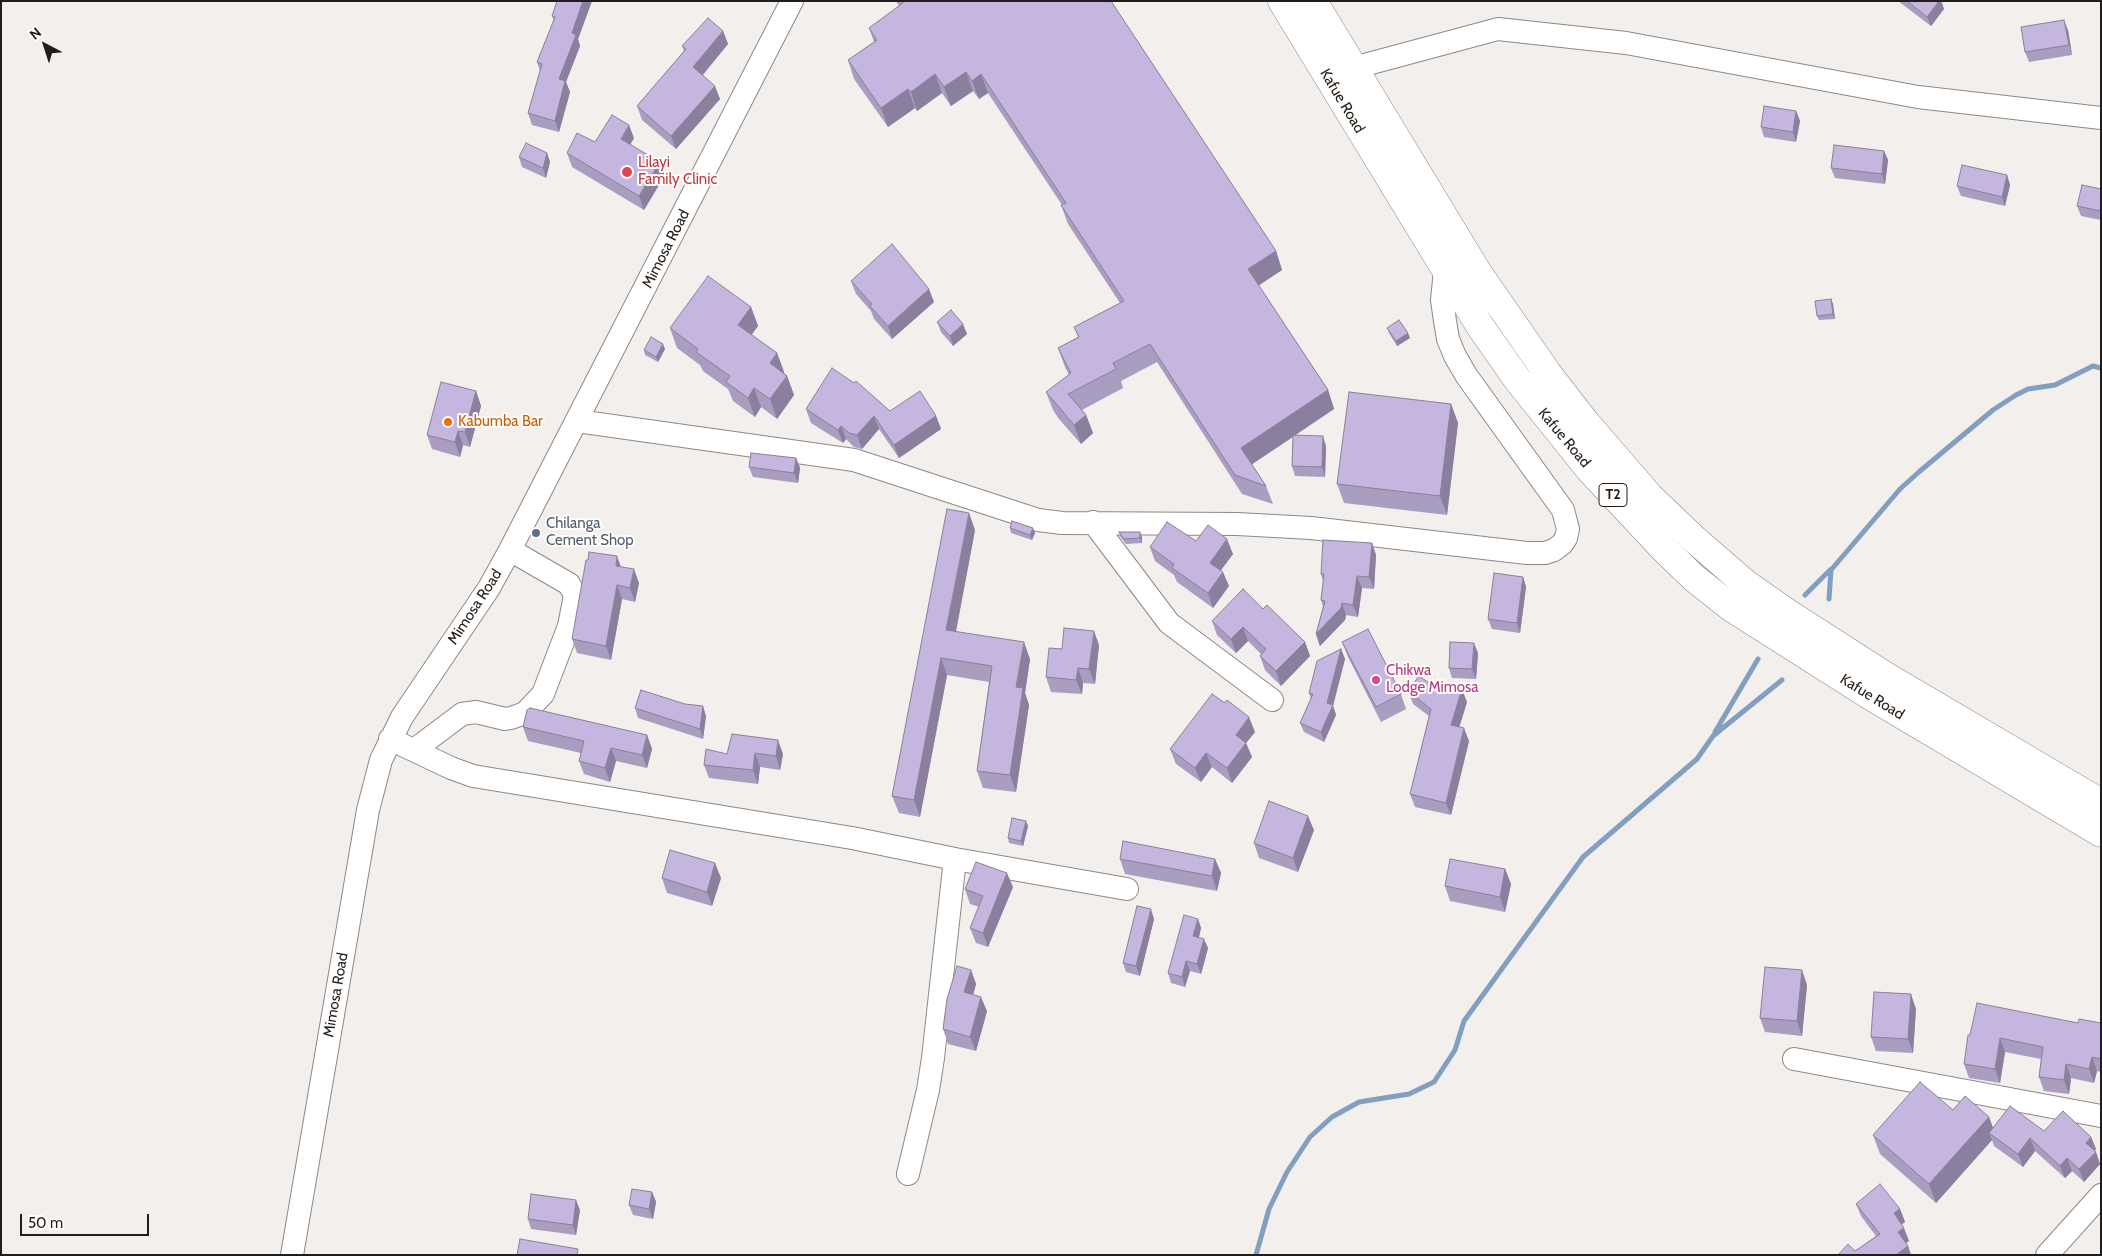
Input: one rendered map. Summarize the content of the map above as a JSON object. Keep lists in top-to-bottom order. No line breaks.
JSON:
{"streets":{"highway":["Kafue Road","T2"],"street":["Mimosa Road"]},"places":["Lilayi Family Clinic","Kabumba Bar","Chilanga Cement Shop","Chikwa Lodge Mimosa"],"scale_bar":"50 m","north":"top left"}
